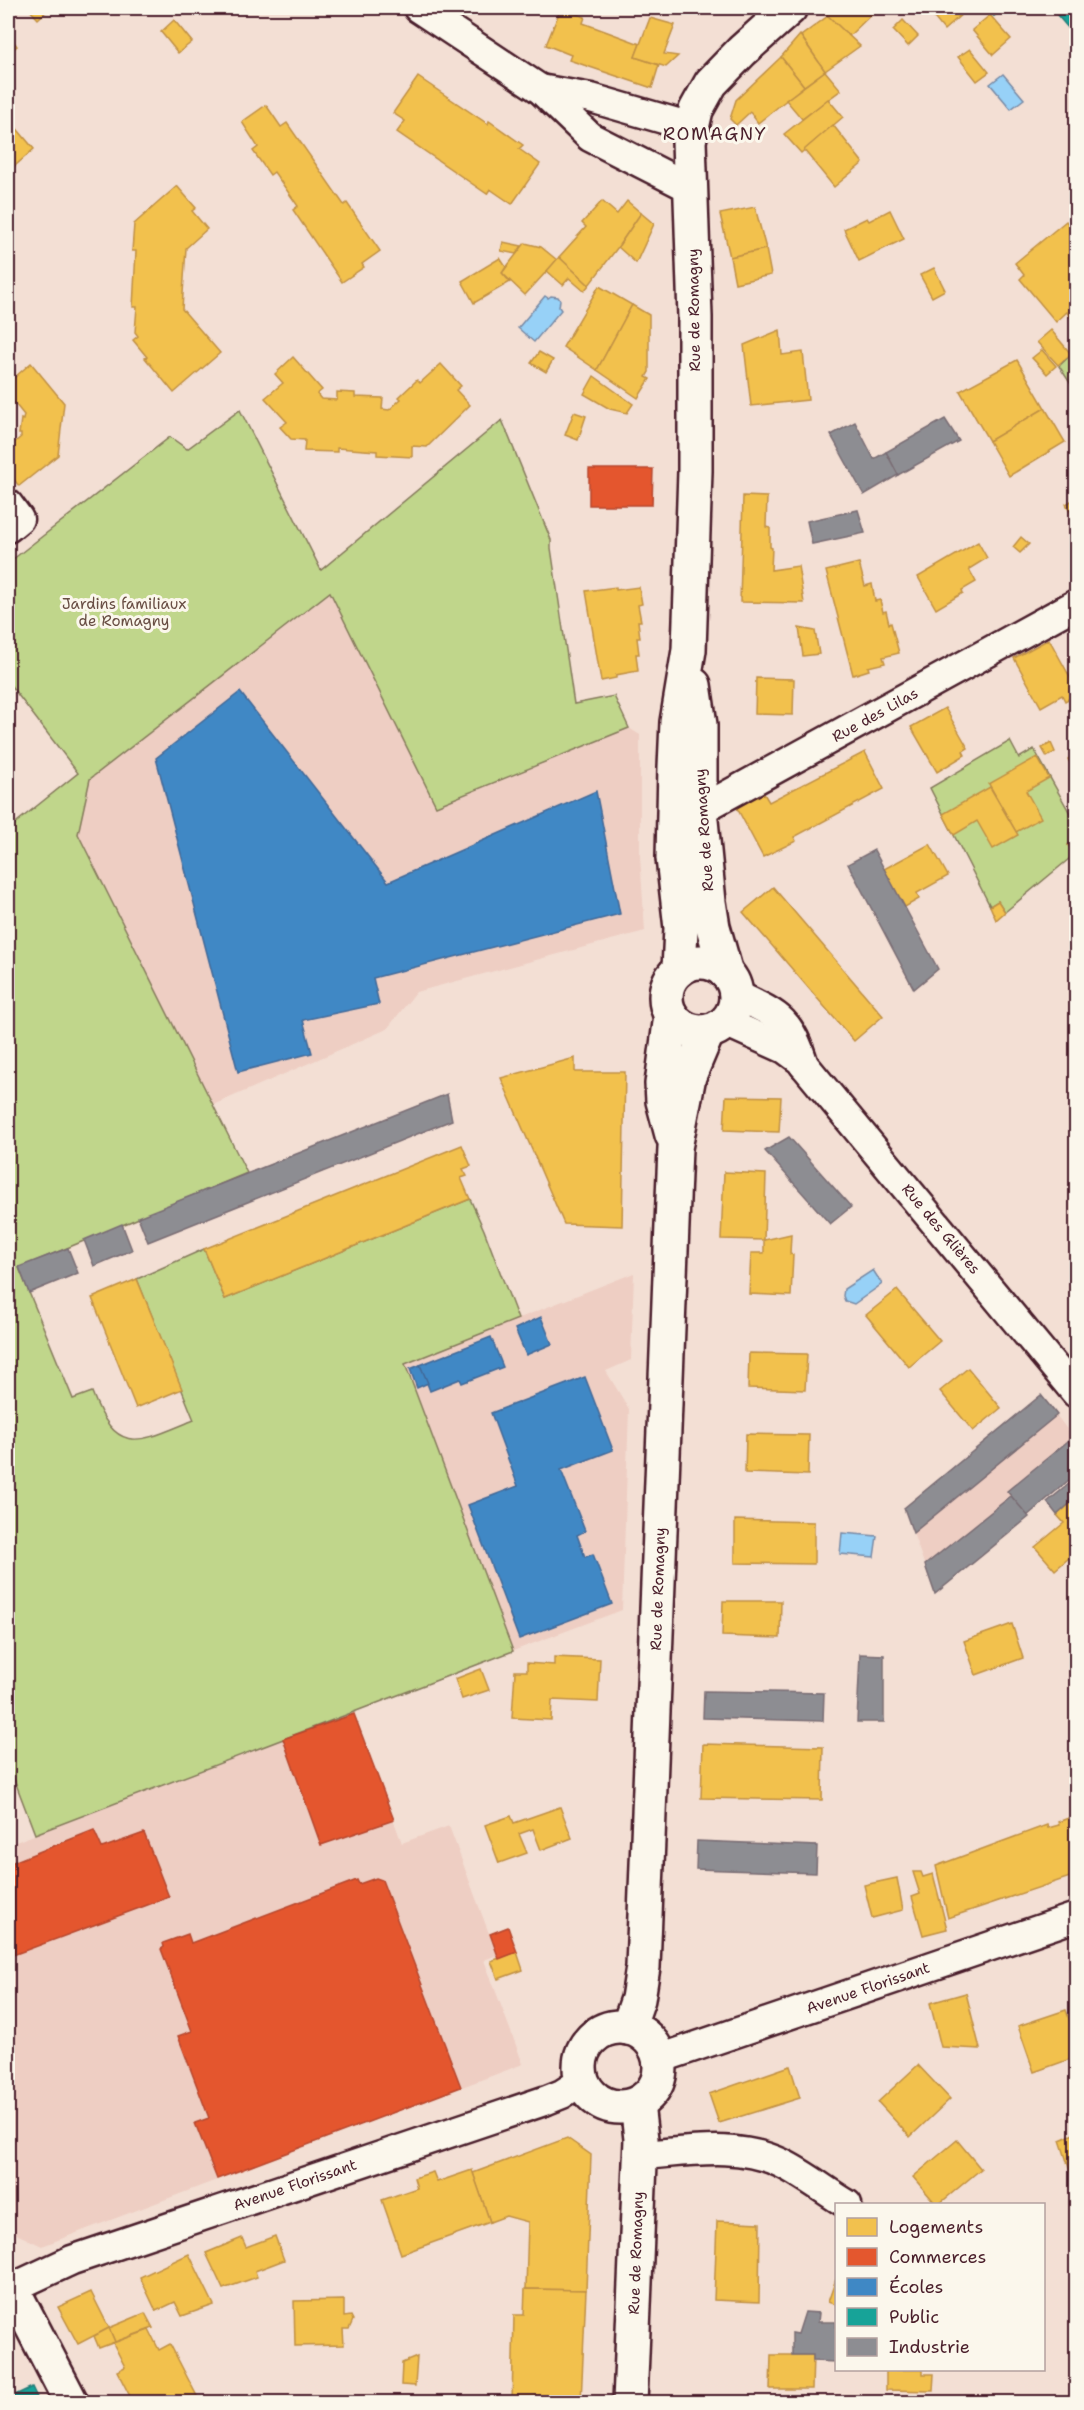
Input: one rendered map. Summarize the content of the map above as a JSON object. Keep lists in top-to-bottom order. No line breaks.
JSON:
{"streets":{"street":["Rue de Romagny","Rue des Lilas","Rue des Glières","Avenue Florissant"]},"crossings":[["Rue de Romagny","Rue des Lilas"],["Rue de Romagny","Rue des Glières"],["Rue de Romagny","Avenue Florissant"]],"districts":["ROMAGNY"],"parks":["Jardins familiaux de Romagny"],"legend":["Logements","Commerces","Écoles","Public","Industrie"]}
